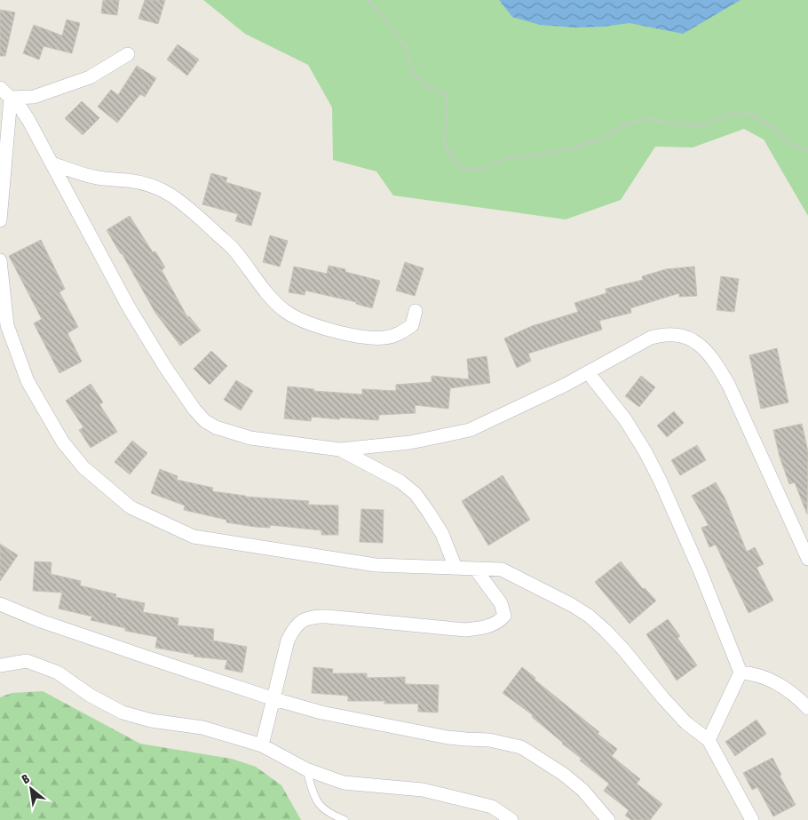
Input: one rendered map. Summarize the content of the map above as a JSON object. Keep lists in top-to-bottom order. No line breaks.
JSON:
{"north":"top left"}
